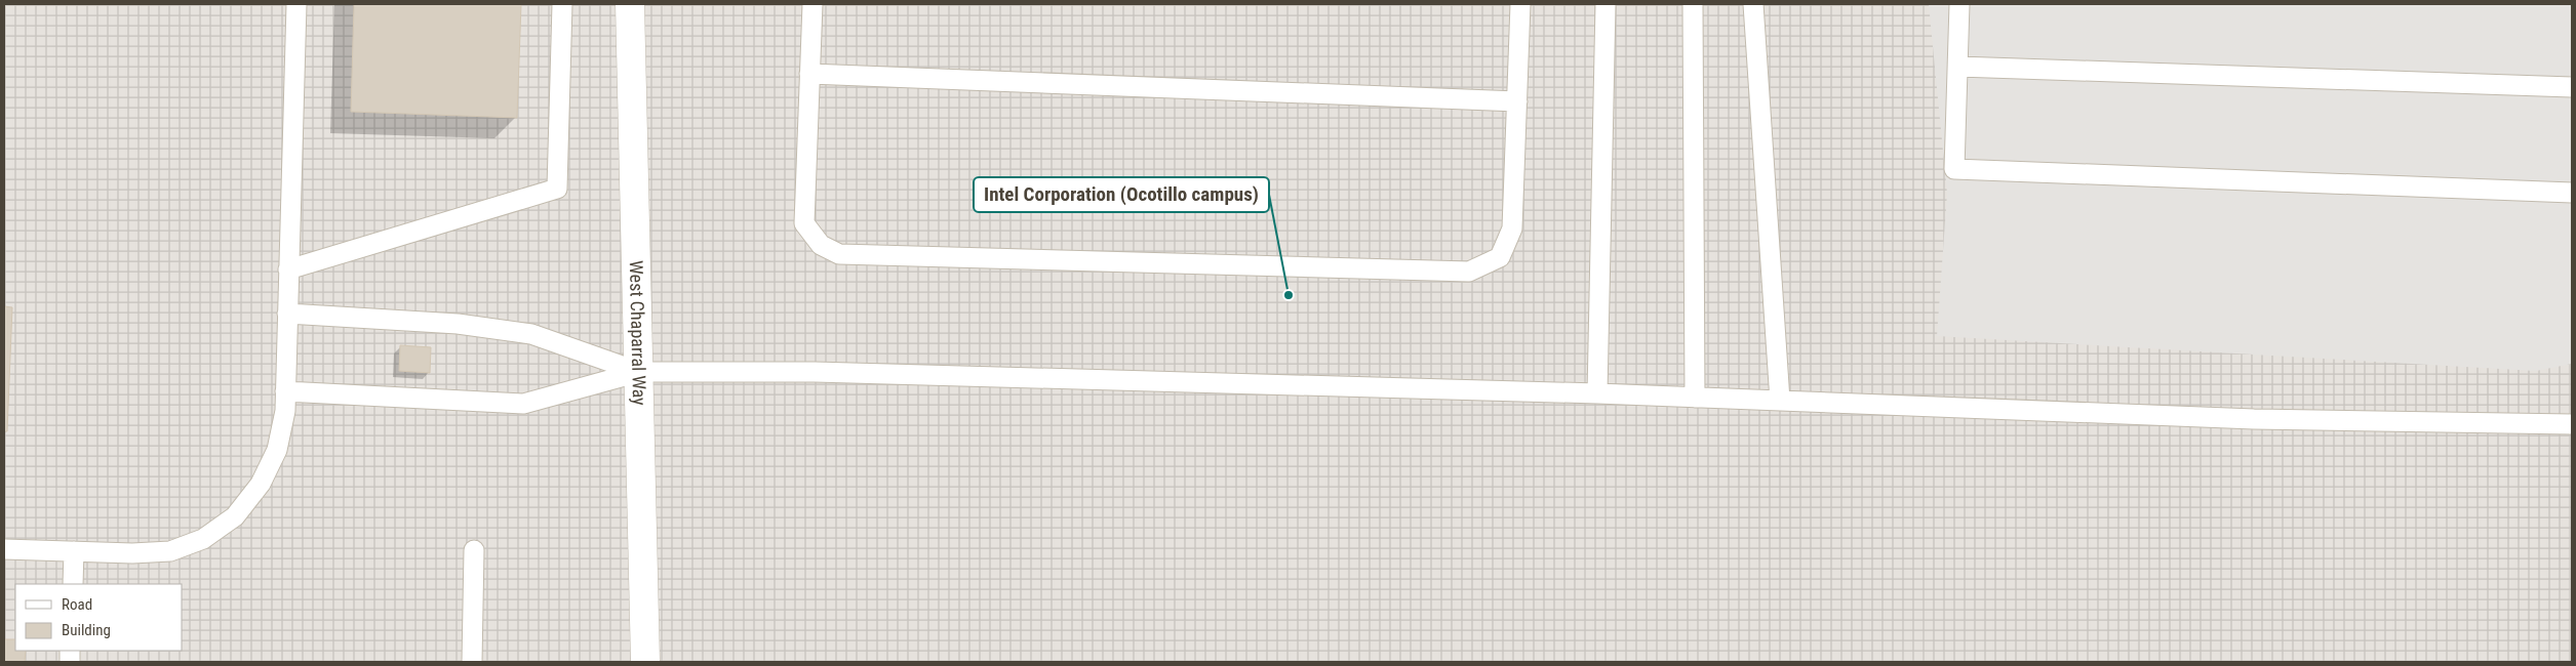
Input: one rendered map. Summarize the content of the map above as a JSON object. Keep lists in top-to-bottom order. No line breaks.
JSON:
{"streets":{"street":["West Chaparral Way"]},"places":["Intel Corporation (Ocotillo campus)"],"legend":["Road","Building"]}
